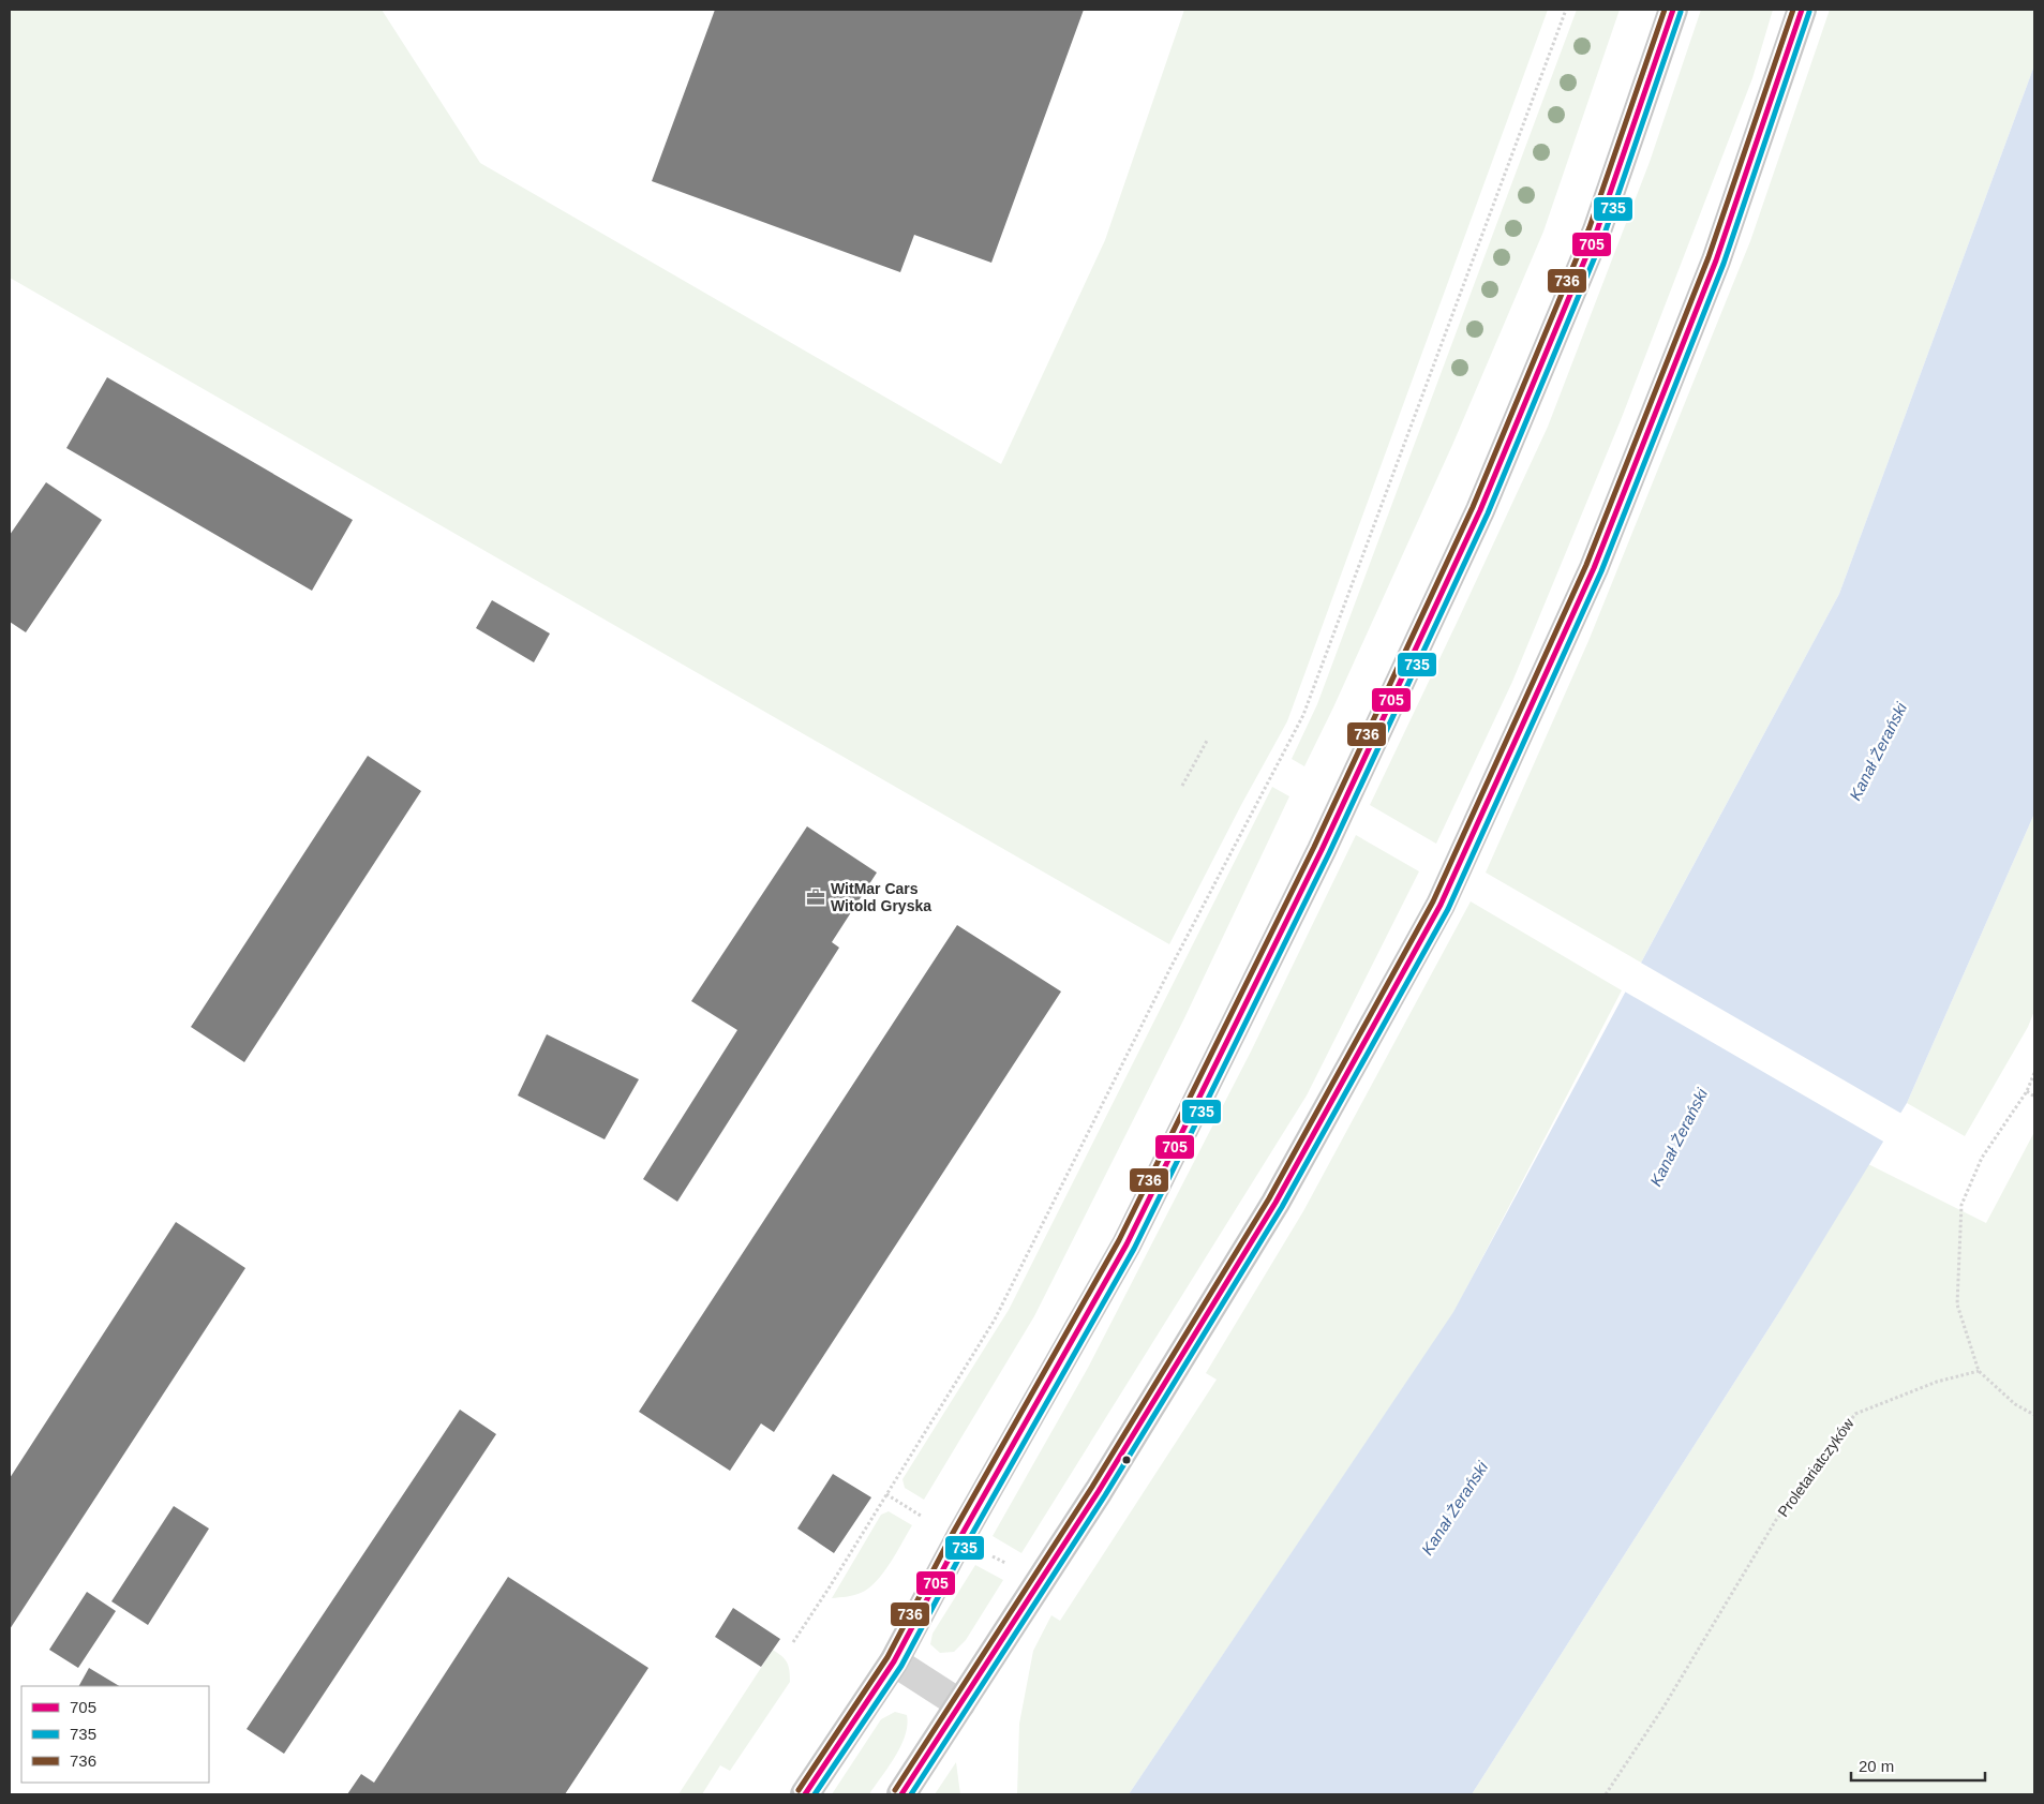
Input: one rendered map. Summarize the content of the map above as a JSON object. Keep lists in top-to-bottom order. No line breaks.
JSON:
{"streets":{"path":["Proletariatczyków"]},"water":["Kanał Żerański"],"places":{"office":["WitMar Cars Witold Gryska"]},"lines":["transit line 705","transit line 736","transit line 735"],"legend":["705","735","736"],"scale_bar":"20 m"}
